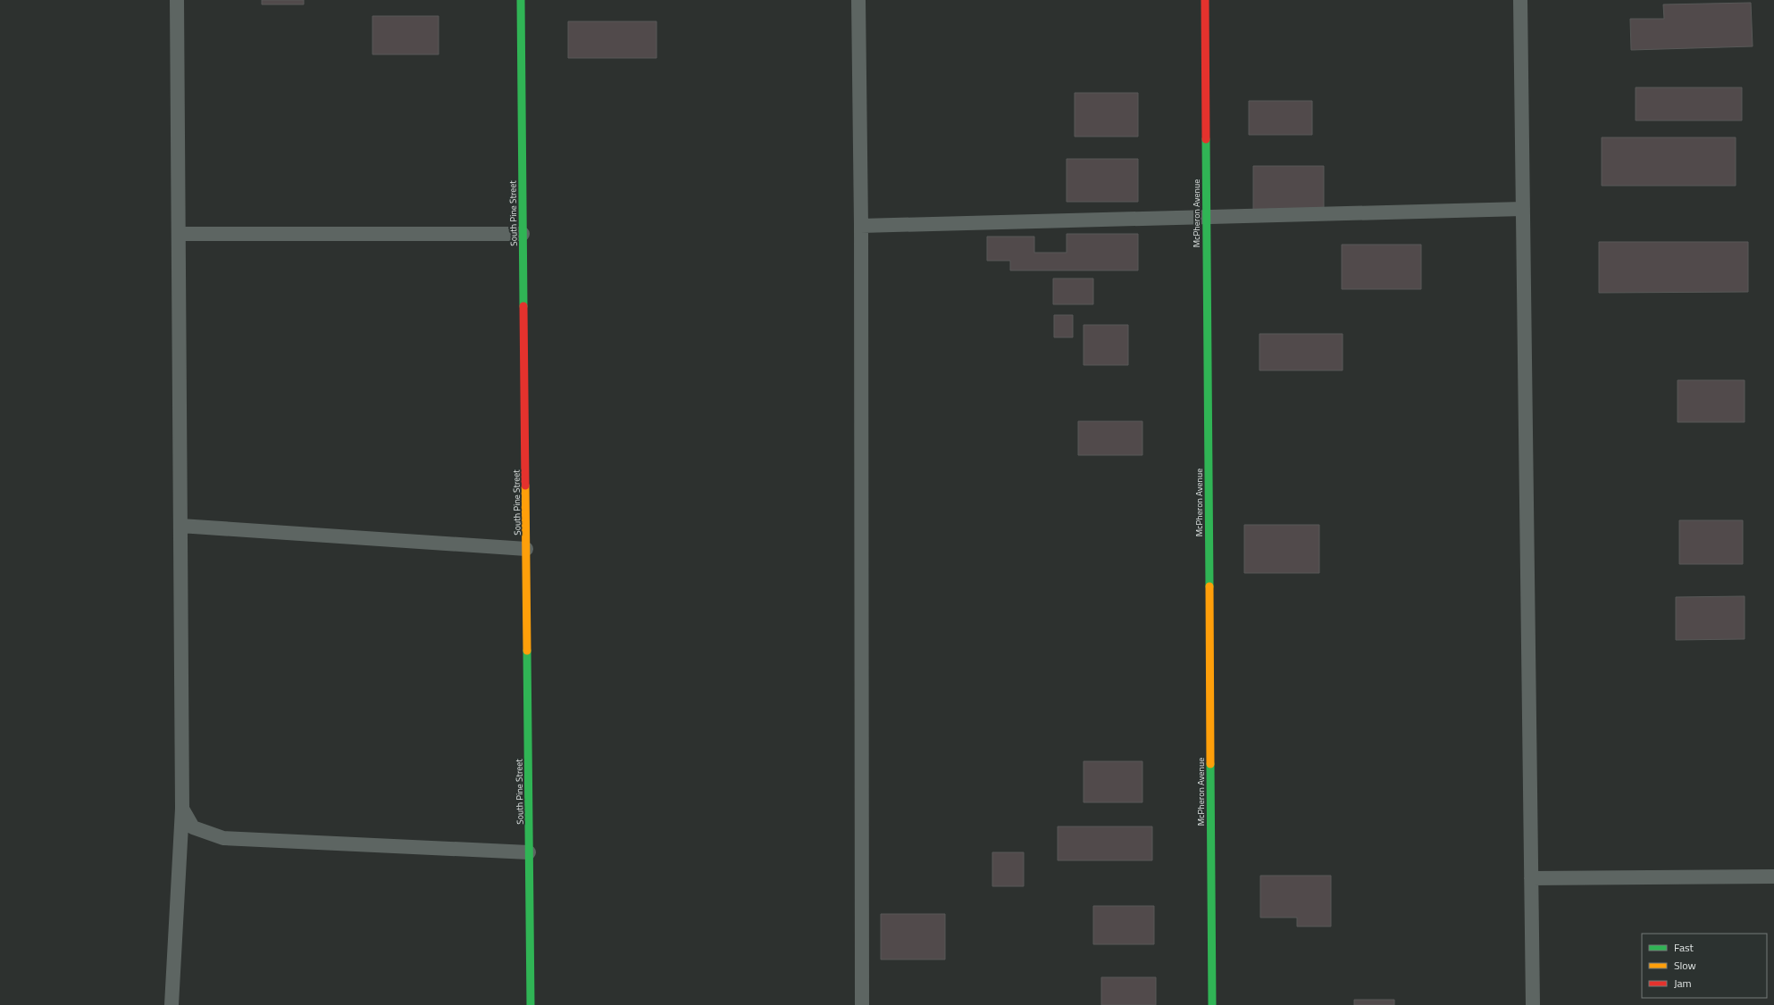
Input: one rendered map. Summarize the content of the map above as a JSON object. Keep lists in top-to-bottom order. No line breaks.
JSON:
{"streets":{"main road":["South Pine Street","McPheron Avenue"]},"legend":["Fast","Slow","Jam"]}
